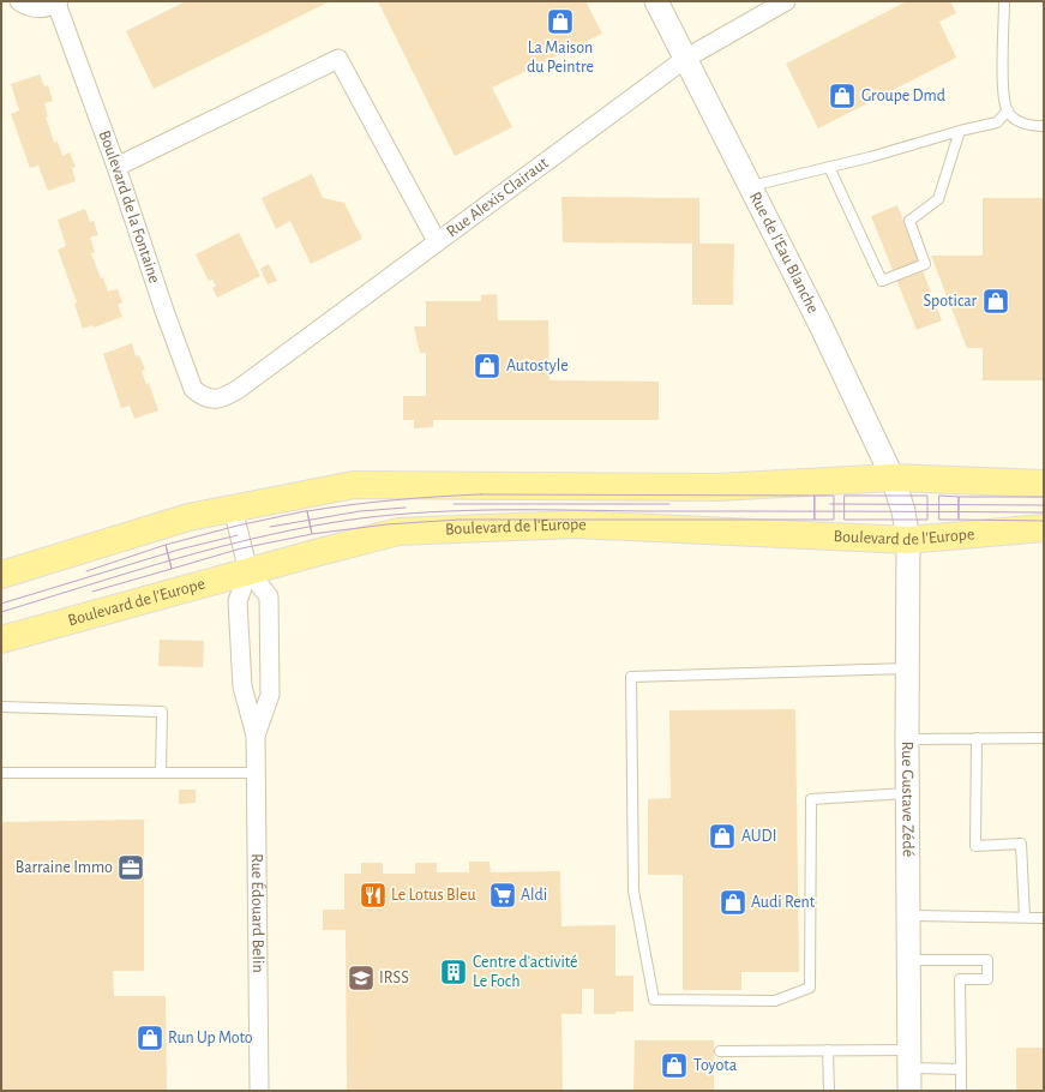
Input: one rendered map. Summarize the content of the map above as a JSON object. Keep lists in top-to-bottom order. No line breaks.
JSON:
{"streets":{"main road":["Boulevard de l'Europe"],"street":["Rue Alexis Clairaut","Boulevard de la Fontaine","Rue de l'Eau Blanche","Rue Gustave Zédé","Rue Édouard Belin"]},"crossings":[["Rue Alexis Clairaut","Boulevard de la Fontaine"],["Rue Alexis Clairaut","Rue de l'Eau Blanche"],["Rue de l'Eau Blanche","Rue Gustave Zédé"],["Boulevard de l'Europe","Rue Gustave Zédé"],["Boulevard de l'Europe","Rue Édouard Belin"]],"places":{"shop":["La Maison du Peintre","Groupe Dmd","Spoticar","Autostyle","AUDI","Audi Rent","Run Up Moto","Toyota"],"office":["Barraine Immo"],"restaurant":["Le Lotus Bleu"],"supermarket":["Aldi"],"building":["Centre d'activité Le Foch"],"school or university":["IRSS"]}}
